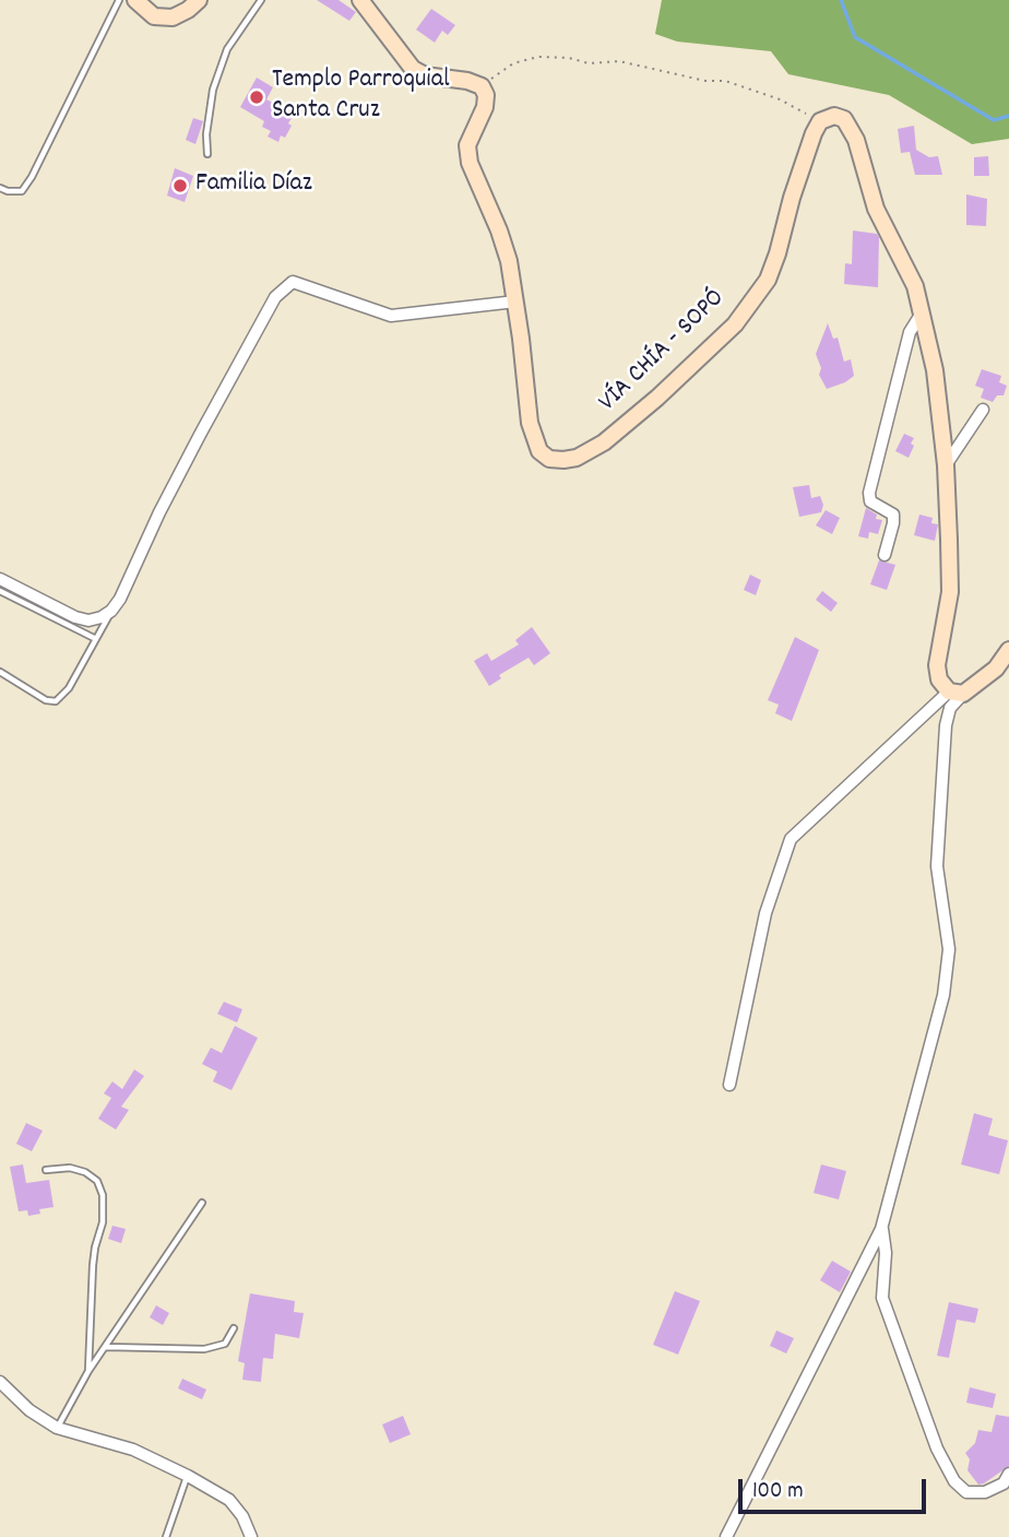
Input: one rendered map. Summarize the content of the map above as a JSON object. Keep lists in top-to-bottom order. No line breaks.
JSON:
{"streets":{"street":["VÍA CHÍA - SOPÓ"]},"places":["Templo Parroquial Santa Cruz","Familia Díaz"],"scale_bar":"100 m"}
